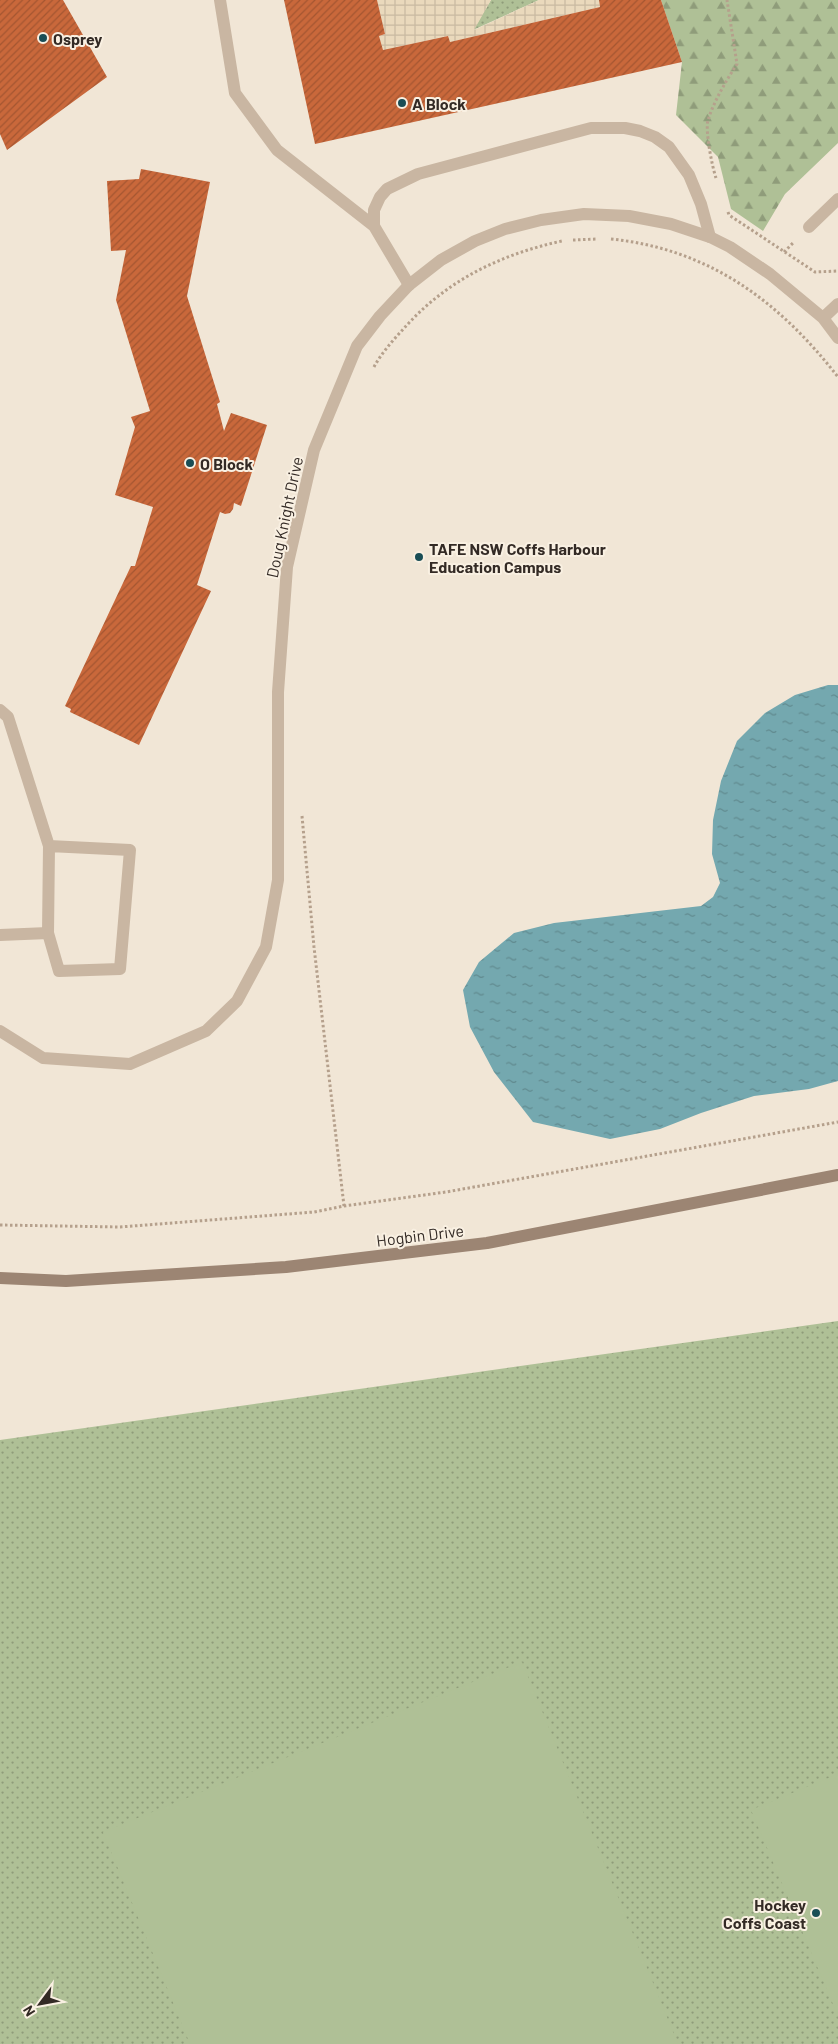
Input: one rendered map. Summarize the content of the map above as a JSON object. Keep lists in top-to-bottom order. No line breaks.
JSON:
{"streets":{"main road":["Hogbin Drive"],"street":["Doug Knight Drive"]},"places":["Osprey","A Block","O Block","TAFE NSW Coffs Harbour Education Campus","Hockey Coffs Coast"],"north":"bottom left"}
